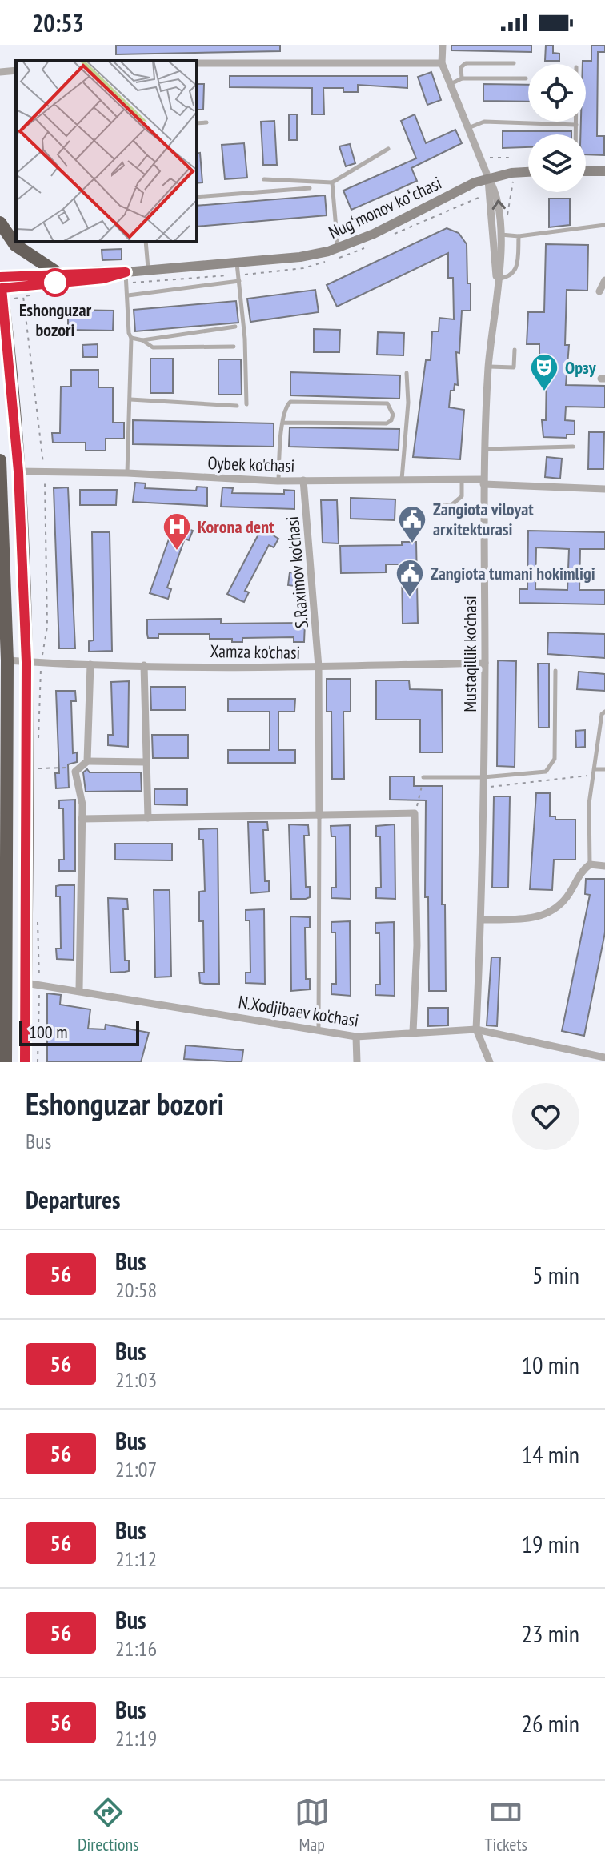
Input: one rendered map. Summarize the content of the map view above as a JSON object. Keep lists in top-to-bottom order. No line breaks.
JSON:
{"streets":{"main road":["Nugʻmonov koʻchasi"],"street":["Oybek ko'chasi","S.Raximov ko'chasi","Xamza ko'chasi","Mustaqillik ko'chasi","N.Xodjibaev ko'chasi"]},"crossings":[["Nugʻmonov koʻchasi","Mustaqillik ko'chasi"],["Oybek ko'chasi","S.Raximov ko'chasi"],["Oybek ko'chasi","Mustaqillik ko'chasi"],["S.Raximov ko'chasi","Xamza ko'chasi"],["Xamza ko'chasi","Mustaqillik ko'chasi"],["Mustaqillik ko'chasi","N.Xodjibaev ko'chasi"]],"places":{"other":["Eshonguzar bozori"],"theatre":["Орзу"],"public building":["Zangiota viloyat arxitekturasi","Zangiota tumani hokimligi"],"hospital":["Korona dent"]},"lines":["bus line 56"],"scale_bar":"100 m","page":{"status":"20:53","scale":"100 m","heading":[["Eshonguzar bozori","Bus"],"Departures"],"list":[{"mark":"56","name":"Bus","note":"20:58","value":"5 min"},{"mark":"56","name":"Bus","note":"21:03","value":"10 min"},{"mark":"56","name":"Bus","note":"21:07","value":"14 min"},{"mark":"56","name":"Bus","note":"21:12","value":"19 min"},{"mark":"56","name":"Bus","note":"21:16","value":"23 min"},{"mark":"56","name":"Bus","note":"21:19","value":"26 min"}],"tabs":["Directions","Map","Tickets"]}}
